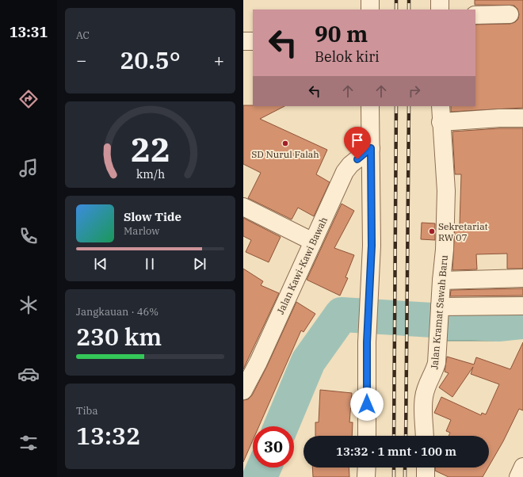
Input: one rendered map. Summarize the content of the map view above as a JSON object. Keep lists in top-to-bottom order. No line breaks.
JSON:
{"streets":{"street":["Jalan Kawi-Kawi Bawah","Jalan Kramat Sawah Baru"]},"places":["SD Nurul Falah","Sekretariat RW 07"],"page":{"tabs":"13:31","tile":["AC",["Jangkauan · 46%","230 km"],["Tiba","13:32"]],"turn":["90 m","Belok kiri"],"heat":["−","20.5°","+"],"song":["Slow Tide","Marlow"],"limit":"30","trip":"13:32 · 1 mnt · 100 m","gauge":["22","km/h"]}}
